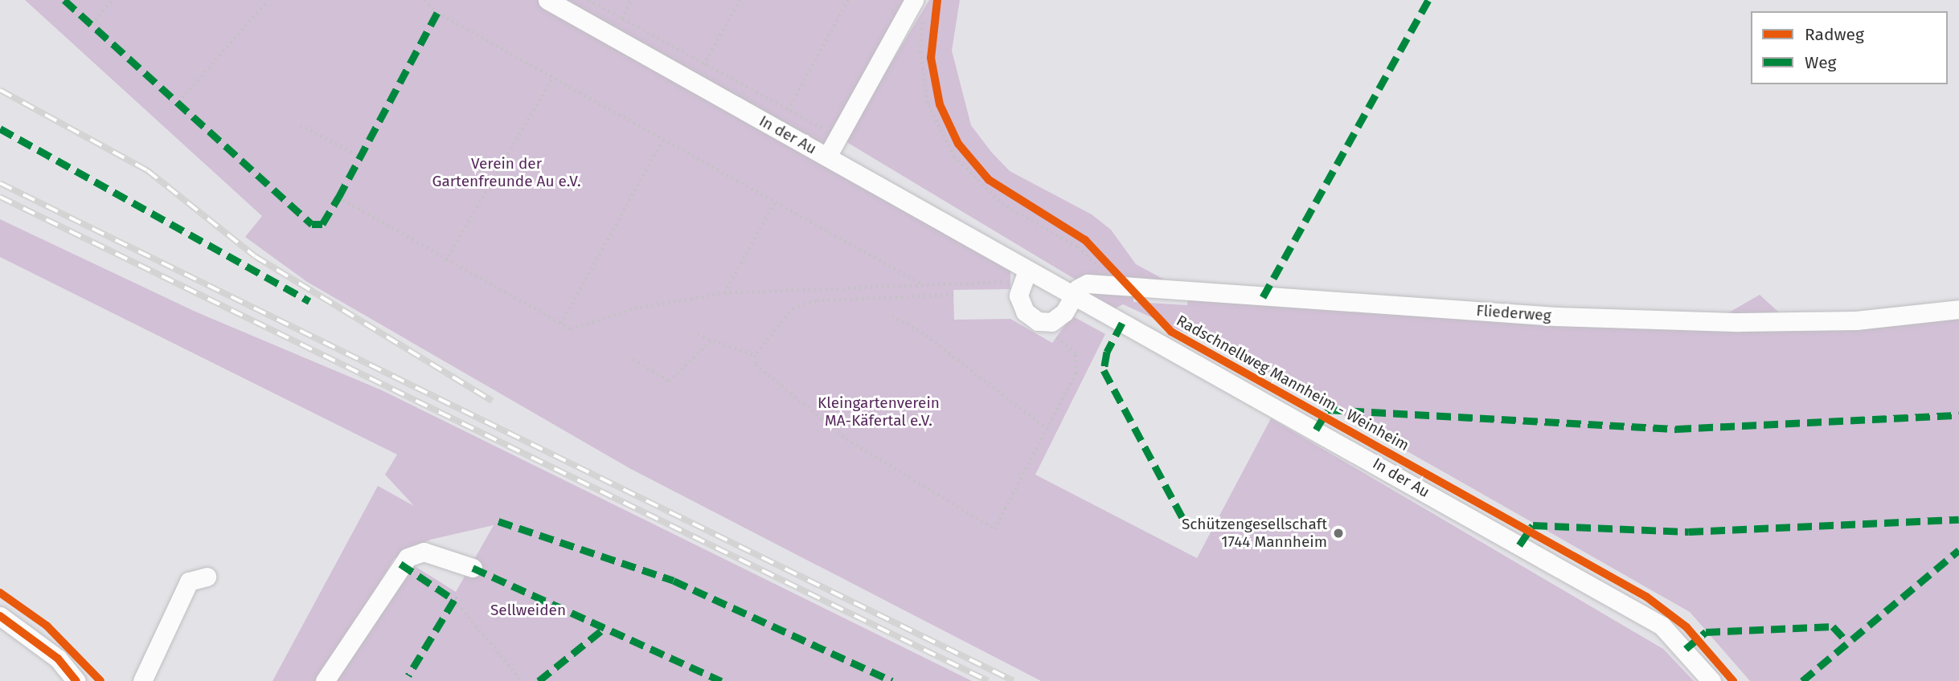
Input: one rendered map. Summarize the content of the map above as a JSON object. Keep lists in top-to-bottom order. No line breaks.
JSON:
{"streets":{"street":["In der Au","Fliederweg"],"cycle path":["Radschnellweg Mannheim - Weinheim"]},"crossings":[["In der Au","Fliederweg"]],"parks":["Verein der Gartenfreunde Au e.V.","Kleingartenverein MA-Käfertal e.V.","Sellweiden"],"places":["Schützengesellschaft 1744 Mannheim"],"legend":["Radweg","Weg"]}
